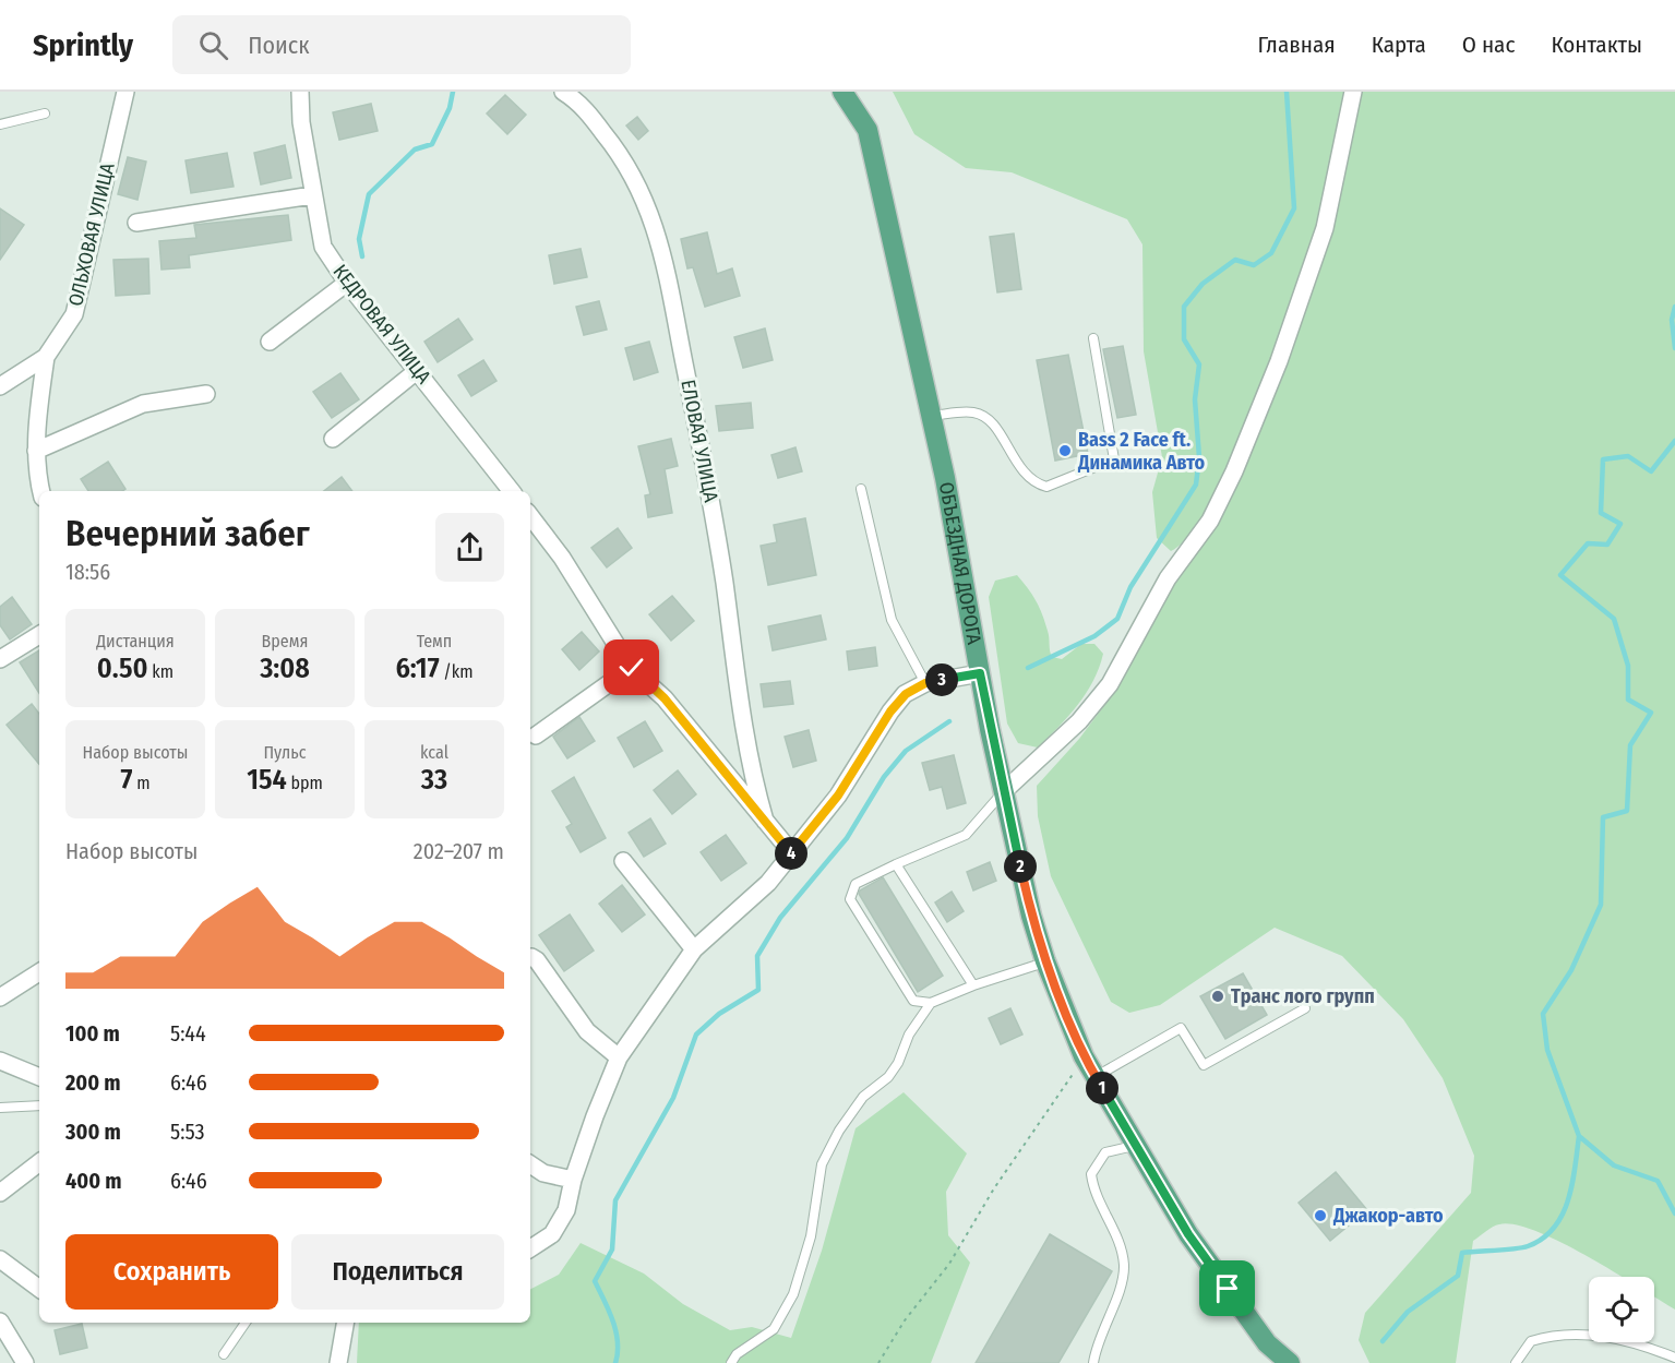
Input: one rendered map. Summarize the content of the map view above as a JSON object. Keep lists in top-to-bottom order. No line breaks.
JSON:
{"streets":{"main road":["ОБЪЕЗДНАЯ ДОРОГА"],"street":["ОЛЬХОВАЯ УЛИЦА","КЕДРОВАЯ УЛИЦА","ЕЛОВАЯ УЛИЦА"]},"places":["Bass 2 Face ft. Динамика Авто","Транс лого групп","Джакор-авто"],"page":{"header":"Sprintly","search":"Поиск","nav":["Главная","Карта","О нас","Контакты"],"heading":["Вечерний забег","18:56"],"stats":[["Дистанция","0.50 km"],["Время","3:08"],["Темп","6:17 /km"],["Набор высоты","7 m"],["Пульс","154 bpm"],["kcal","33"]],"pins":["3","4","2","1"],"chart":["Набор высоты","202–207 m"],"list":[{"name":"100 m","note":"5:44"},{"name":"200 m","note":"6:46"},{"name":"300 m","note":"5:53"},{"name":"400 m","note":"6:46"}],"buttons":["Сохранить","Поделиться"]}}
